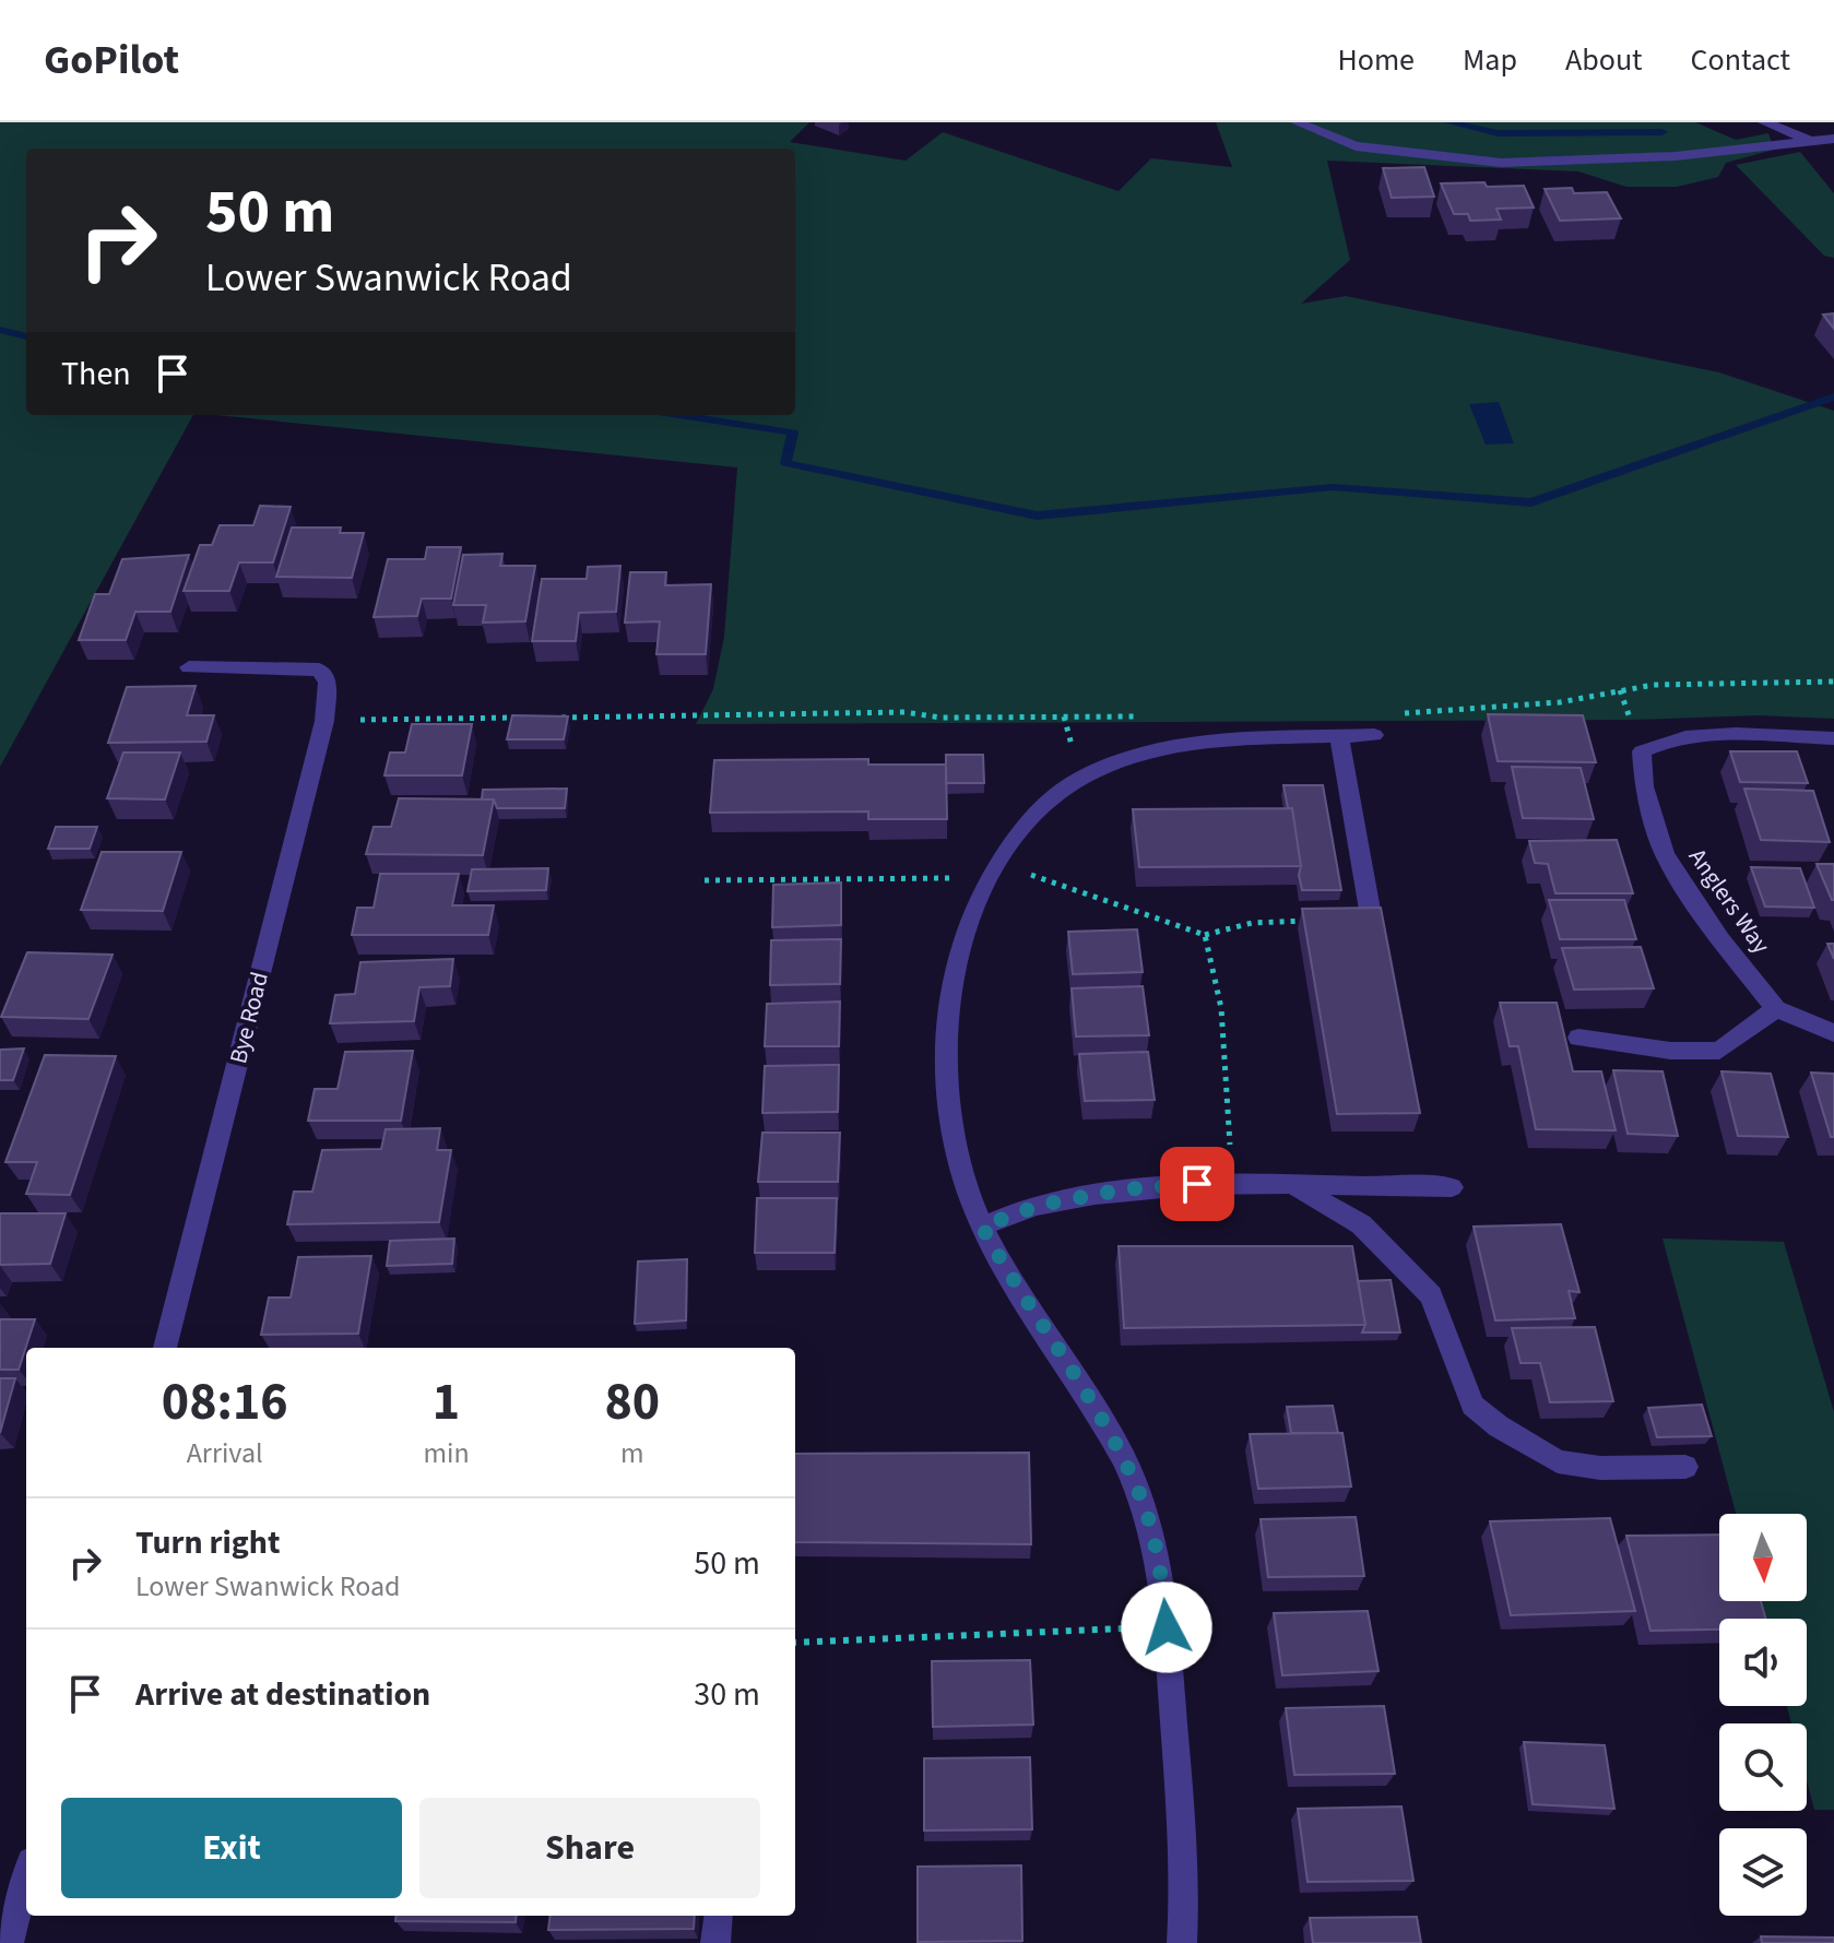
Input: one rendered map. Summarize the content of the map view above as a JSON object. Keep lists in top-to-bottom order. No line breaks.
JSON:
{"streets":{"street":["Anglers Way","Bye Road"]},"north":"bottom","page":{"header":"GoPilot","nav":["Home","Map","About","Contact"],"turn":["50 m","Lower Swanwick Road"],"then":"Then","eta":["08:16","Arrival","1","min","80","m"],"list":[{"name":"Turn right","note":"Lower Swanwick Road","value":"50 m"},{"name":"Arrive at destination","value":"30 m"}],"buttons":["Exit","Share"]}}
